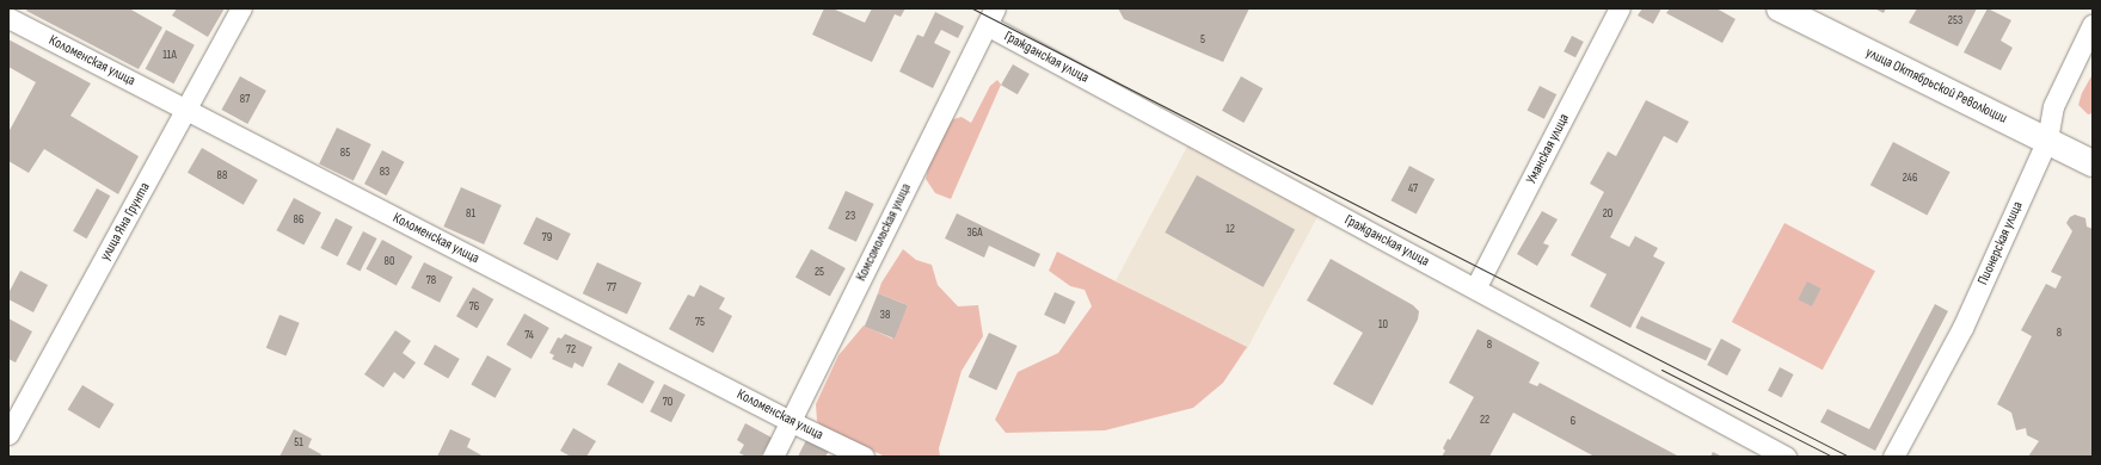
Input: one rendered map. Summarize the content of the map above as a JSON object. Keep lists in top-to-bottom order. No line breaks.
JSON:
{"streets":{"main road":["улица Октябрьской Революции"],"street":["Гражданская улица","Коломенская улица","Уманская улица","улица Яна Грунта","Комсомольская улица","Пионерская улица"]},"crossings":[["Гражданская улица","Уманская улица"],["Гражданская улица","Комсомольская улица"],["Коломенская улица","улица Яна Грунта"],["Коломенская улица","Комсомольская улица"],["улица Октябрьской Революции","Пионерская улица"]],"house_numbers":["253","5","11А","87","85","83","88","246","47","81","20","23","86","12","36А","79","80","25","78","77","76","38","75","10","8","74","8","72","70","22","6","51"]}
